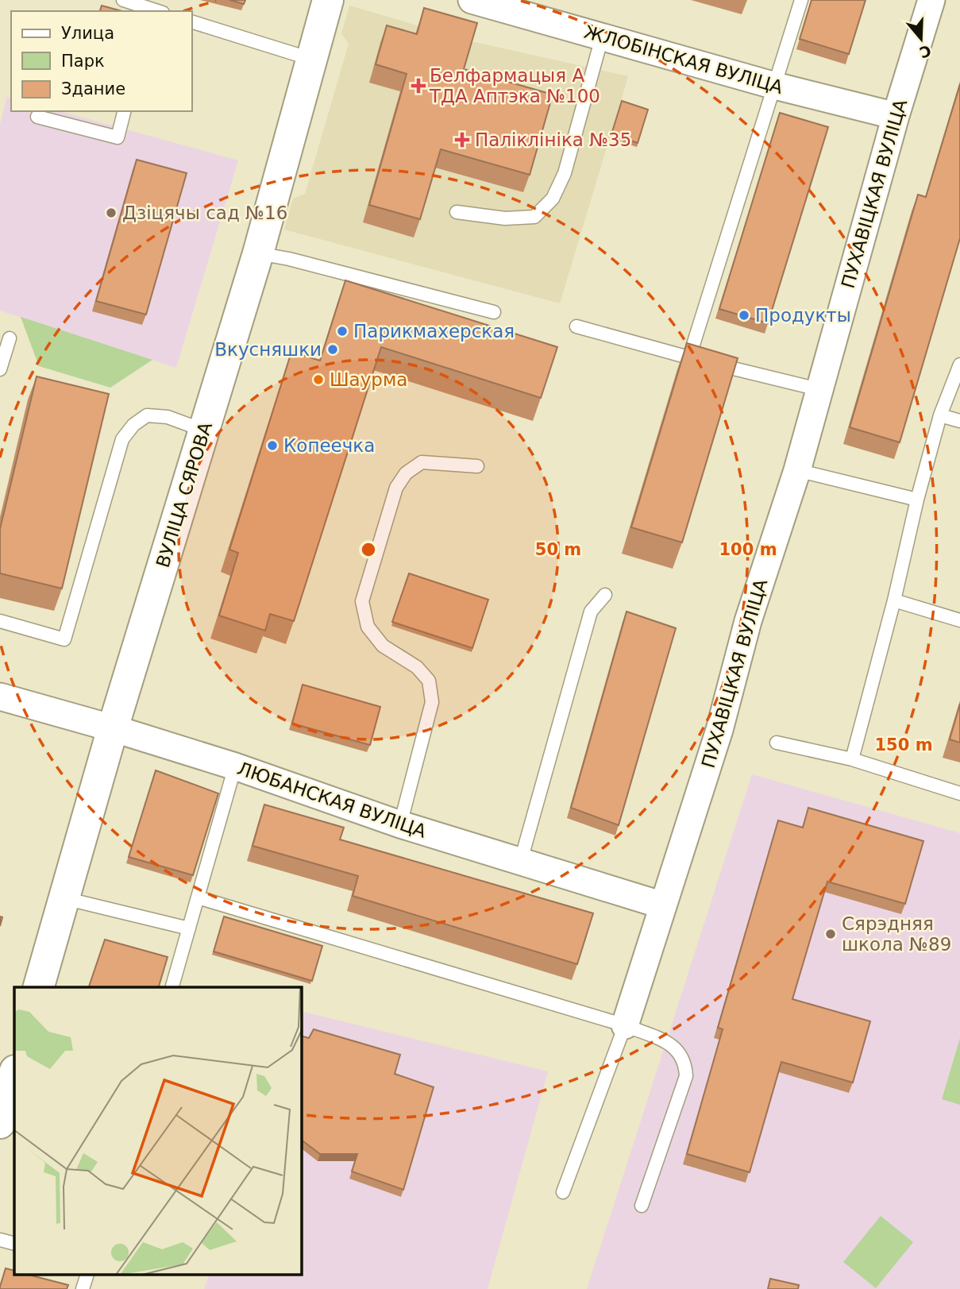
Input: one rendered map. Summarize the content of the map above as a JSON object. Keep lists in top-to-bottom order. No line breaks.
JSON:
{"streets":{"street":["ЖЛОБІНСКАЯ ВУЛІЦА","ПУХАВІЦКАЯ ВУЛІЦА","ВУЛІЦА СЯРОВА","ЛЮБАНСКАЯ ВУЛІЦА"]},"crossings":[["ЖЛОБІНСКАЯ ВУЛІЦА","ПУХАВІЦКАЯ ВУЛІЦА"],["ПУХАВІЦКАЯ ВУЛІЦА","ЛЮБАНСКАЯ ВУЛІЦА"],["ВУЛІЦА СЯРОВА","ЛЮБАНСКАЯ ВУЛІЦА"]],"places":{"health":["Белфармацыя А ТДА Аптэка №100","Паліклініка №35"],"other":["Дзіцячы сад №16","Продукты","Парикмахерская","Вкусняшки","Шаурма","Копеечка","Сярэдняя школа №89"]},"legend":["Улица","Парк","Здание"],"north":"bottom","rings":["50 m","100 m","150 m"]}
